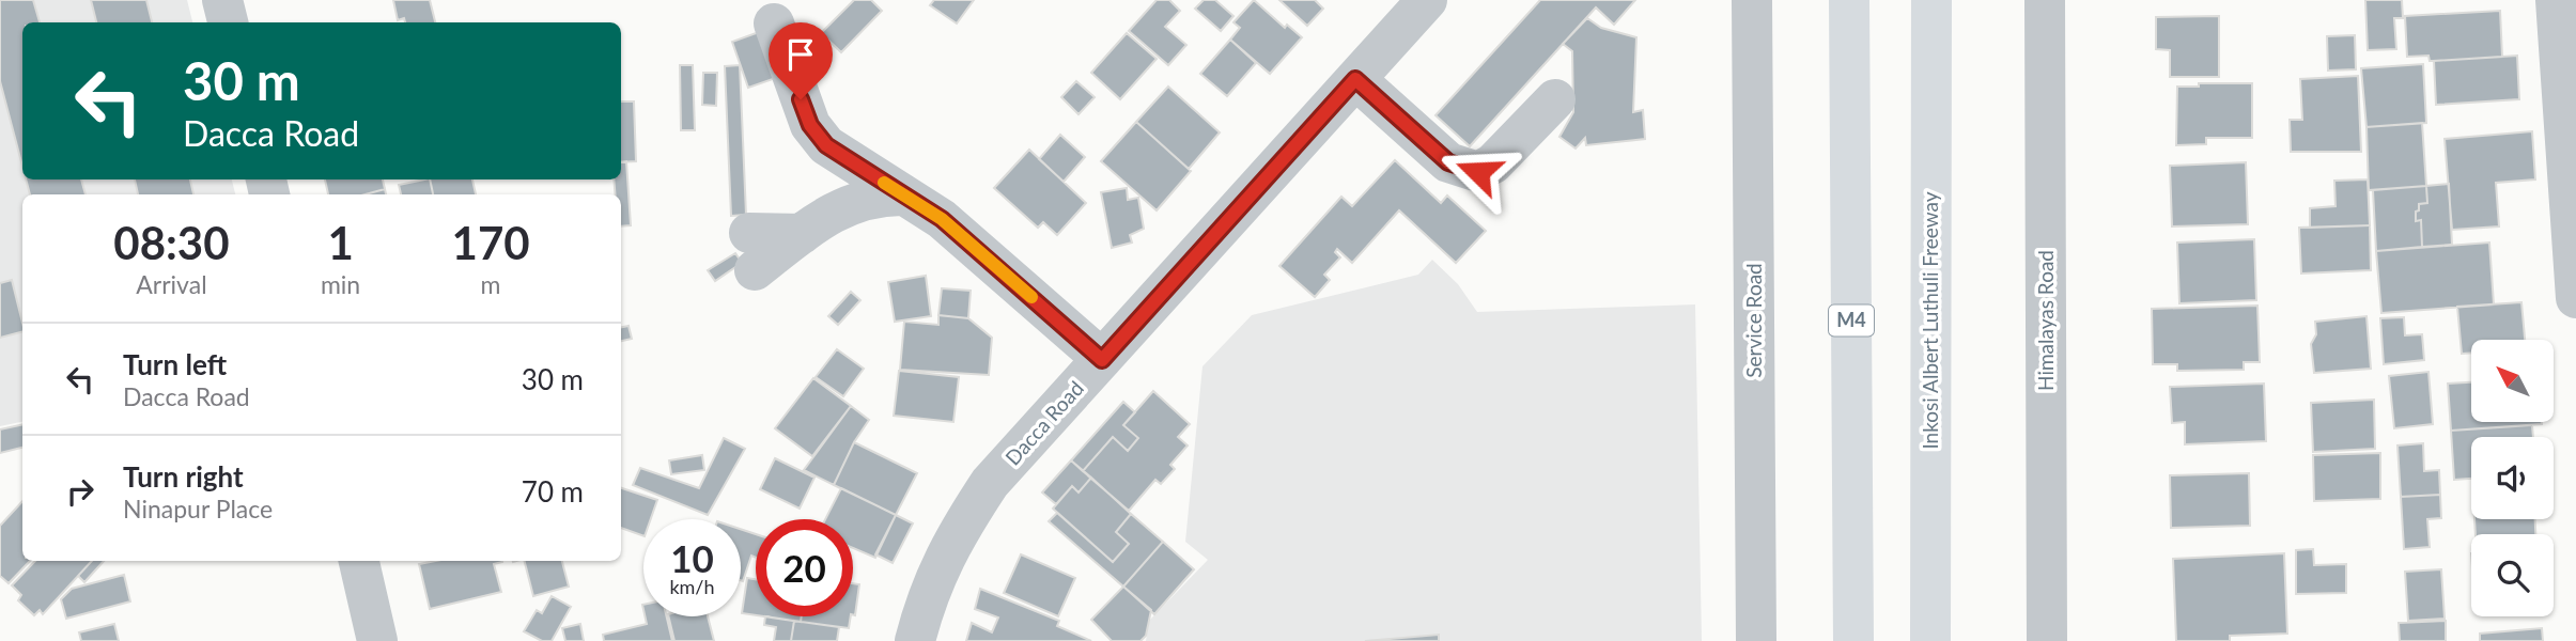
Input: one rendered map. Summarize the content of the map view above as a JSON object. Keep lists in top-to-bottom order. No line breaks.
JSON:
{"streets":{"highway":["M4","Inkosi Albert Luthuli Freeway"],"street":["Service Road","Himalayas Road","Dacca Road"]},"north":"top left","page":{"turn":["30 m","Dacca Road"],"eta":["08:30","Arrival","1","min","170","m"],"list":[{"name":"Turn left","note":"Dacca Road","value":"30 m"},{"name":"Turn right","note":"Ninapur Place","value":"70 m"}],"speed":"10 km/h","limit":"20"}}
